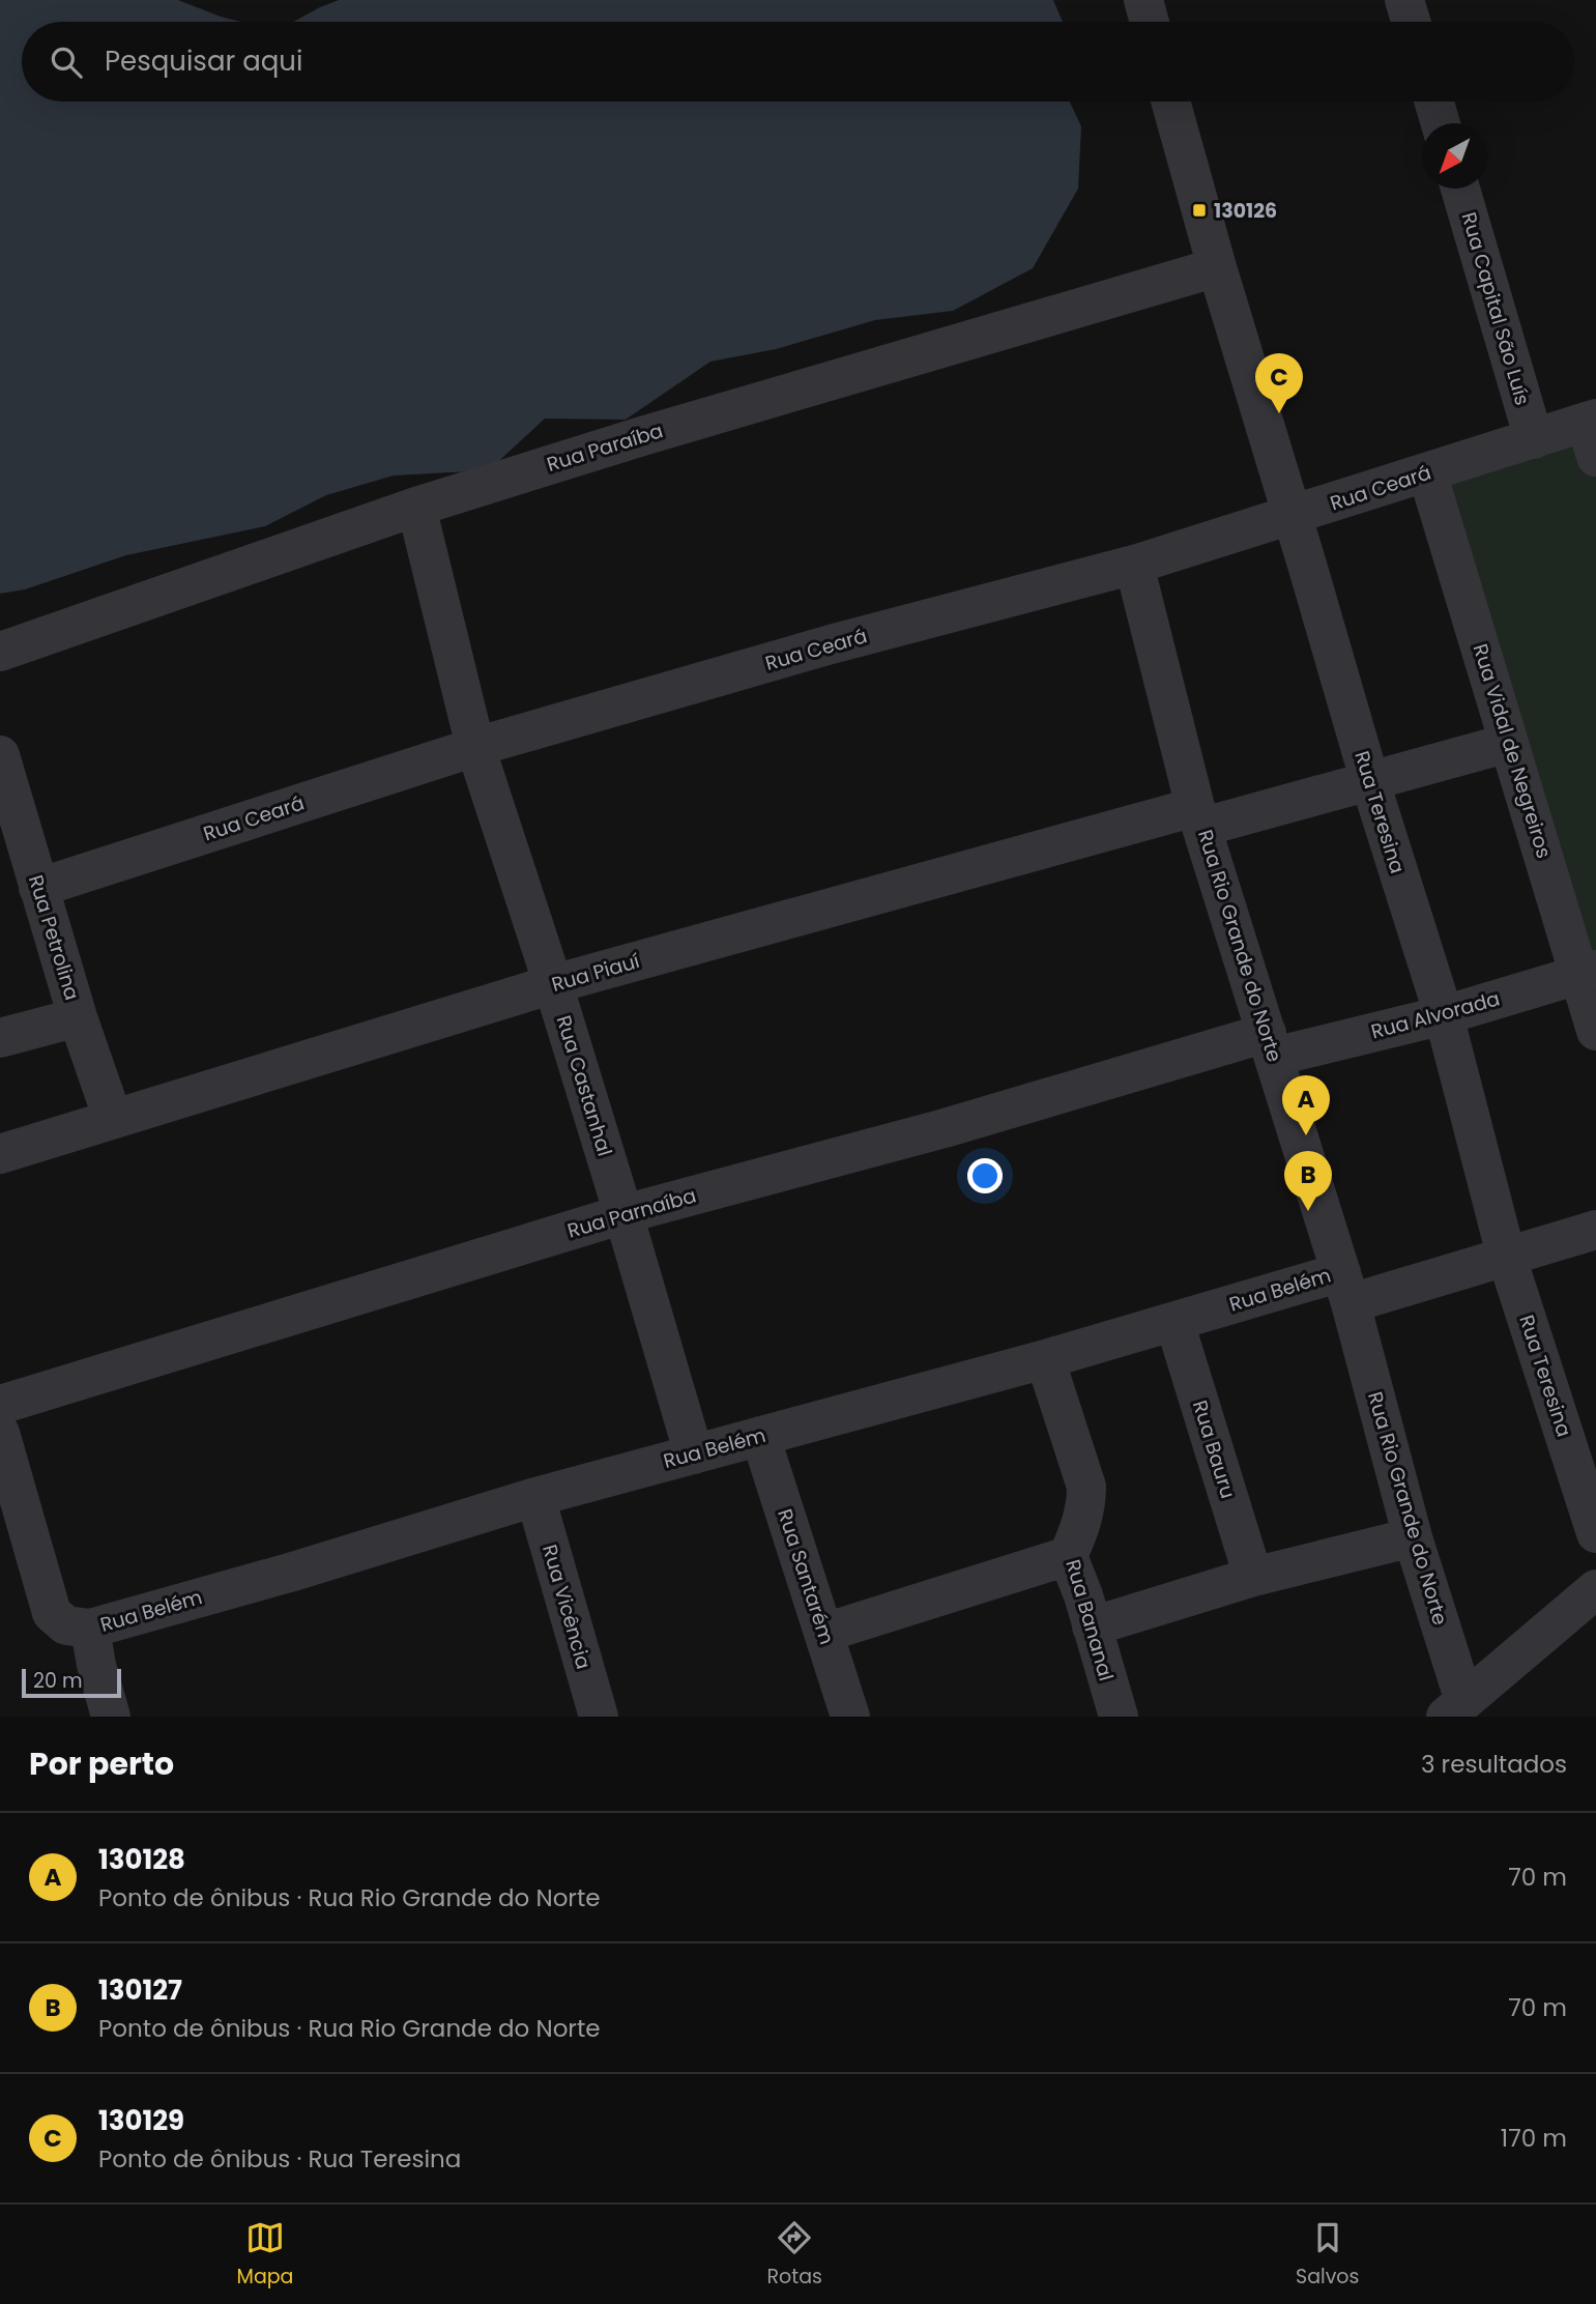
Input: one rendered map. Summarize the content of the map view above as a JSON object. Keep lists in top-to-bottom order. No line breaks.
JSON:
{"streets":{"street":["Rua Capital São Luís","Rua Paraíba","Rua Ceará","Rua Vidal de Negreiros","Rua Teresina","Rua Petrolina","Rua Rio Grande do Norte","Rua Piauí","Rua Alvorada","Rua Castanhal","Rua Parnaíba","Rua Belém","Rua Bauru","Rua Santarém","Rua Vicência","Rua Bananal"]},"crossings":[["Rua Capital São Luís","Rua Ceará"],["Rua Paraíba","Rua Teresina"],["Rua Paraíba","Rua Castanhal"],["Rua Ceará","Rua Vidal de Negreiros"],["Rua Ceará","Rua Teresina"],["Rua Ceará","Rua Petrolina"],["Rua Ceará","Rua Rio Grande do Norte"],["Rua Ceará","Rua Castanhal"],["Rua Vidal de Negreiros","Rua Piauí"],["Rua Vidal de Negreiros","Rua Alvorada"],["Rua Teresina","Rua Piauí"],["Rua Teresina","Rua Alvorada"],["Rua Teresina","Rua Belém"],["Rua Petrolina","Rua Piauí"],["Rua Rio Grande do Norte","Rua Piauí"],["Rua Rio Grande do Norte","Rua Alvorada"],["Rua Rio Grande do Norte","Rua Parnaíba"],["Rua Rio Grande do Norte","Rua Belém"],["Rua Piauí","Rua Castanhal"],["Rua Alvorada","Rua Parnaíba"],["Rua Castanhal","Rua Parnaíba"],["Rua Castanhal","Rua Belém"],["Rua Belém","Rua Bauru"],["Rua Belém","Rua Santarém"],["Rua Belém","Rua Vicência"],["Rua Belém","Rua Bananal"]],"places":{"transit":["130126"]},"scale_bar":"20 m","north":"bottom left","page":{"search":"Pesquisar aqui","pins":["C","A","B"],"scale":"20 m","heading":["Por perto","3 resultados"],"list":[{"mark":"A","name":"130128","note":"Ponto de ônibus · Rua Rio Grande do Norte","value":"70 m"},{"mark":"B","name":"130127","note":"Ponto de ônibus · Rua Rio Grande do Norte","value":"70 m"},{"mark":"C","name":"130129","note":"Ponto de ônibus · Rua Teresina","value":"170 m"}],"nav":["Mapa","Rotas","Salvos"]}}
